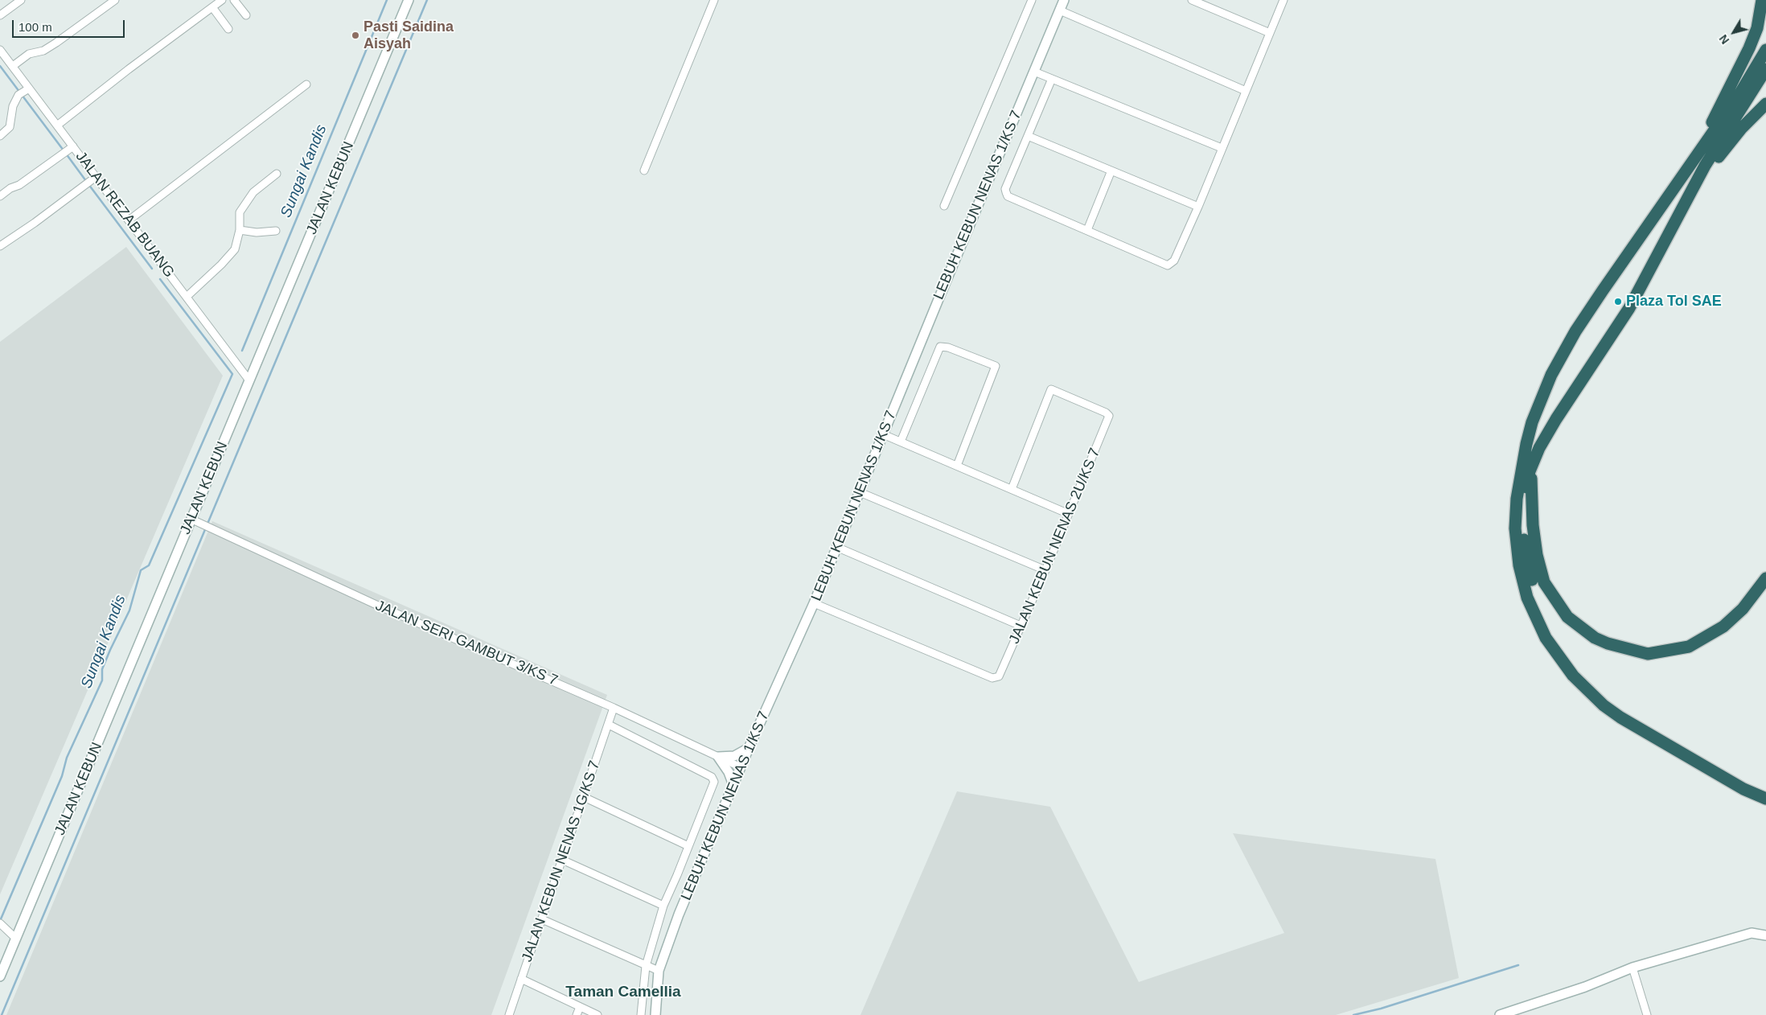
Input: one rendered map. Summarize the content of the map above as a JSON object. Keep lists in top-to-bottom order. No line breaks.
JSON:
{"streets":{"street":["JALAN KEBUN","LEBUH KEBUN NENAS 1/KS 7","JALAN REZAB BUANG","JALAN KEBUN NENAS 2U/KS 7","JALAN SERI GAMBUT 3/KS 7","JALAN KEBUN NENAS 1G/KS 7"]},"crossings":[["JALAN KEBUN","JALAN REZAB BUANG"],["JALAN KEBUN","JALAN SERI GAMBUT 3/KS 7"],["LEBUH KEBUN NENAS 1/KS 7","JALAN KEBUN NENAS 2U/KS 7"],["LEBUH KEBUN NENAS 1/KS 7","JALAN SERI GAMBUT 3/KS 7"],["JALAN SERI GAMBUT 3/KS 7","JALAN KEBUN NENAS 1G/KS 7"]],"districts":["Taman Camellia"],"water":["Sungai Kandis"],"places":["Pasti Saidina Aisyah","Plaza Tol SAE"],"scale_bar":"100 m","north":"bottom left"}
